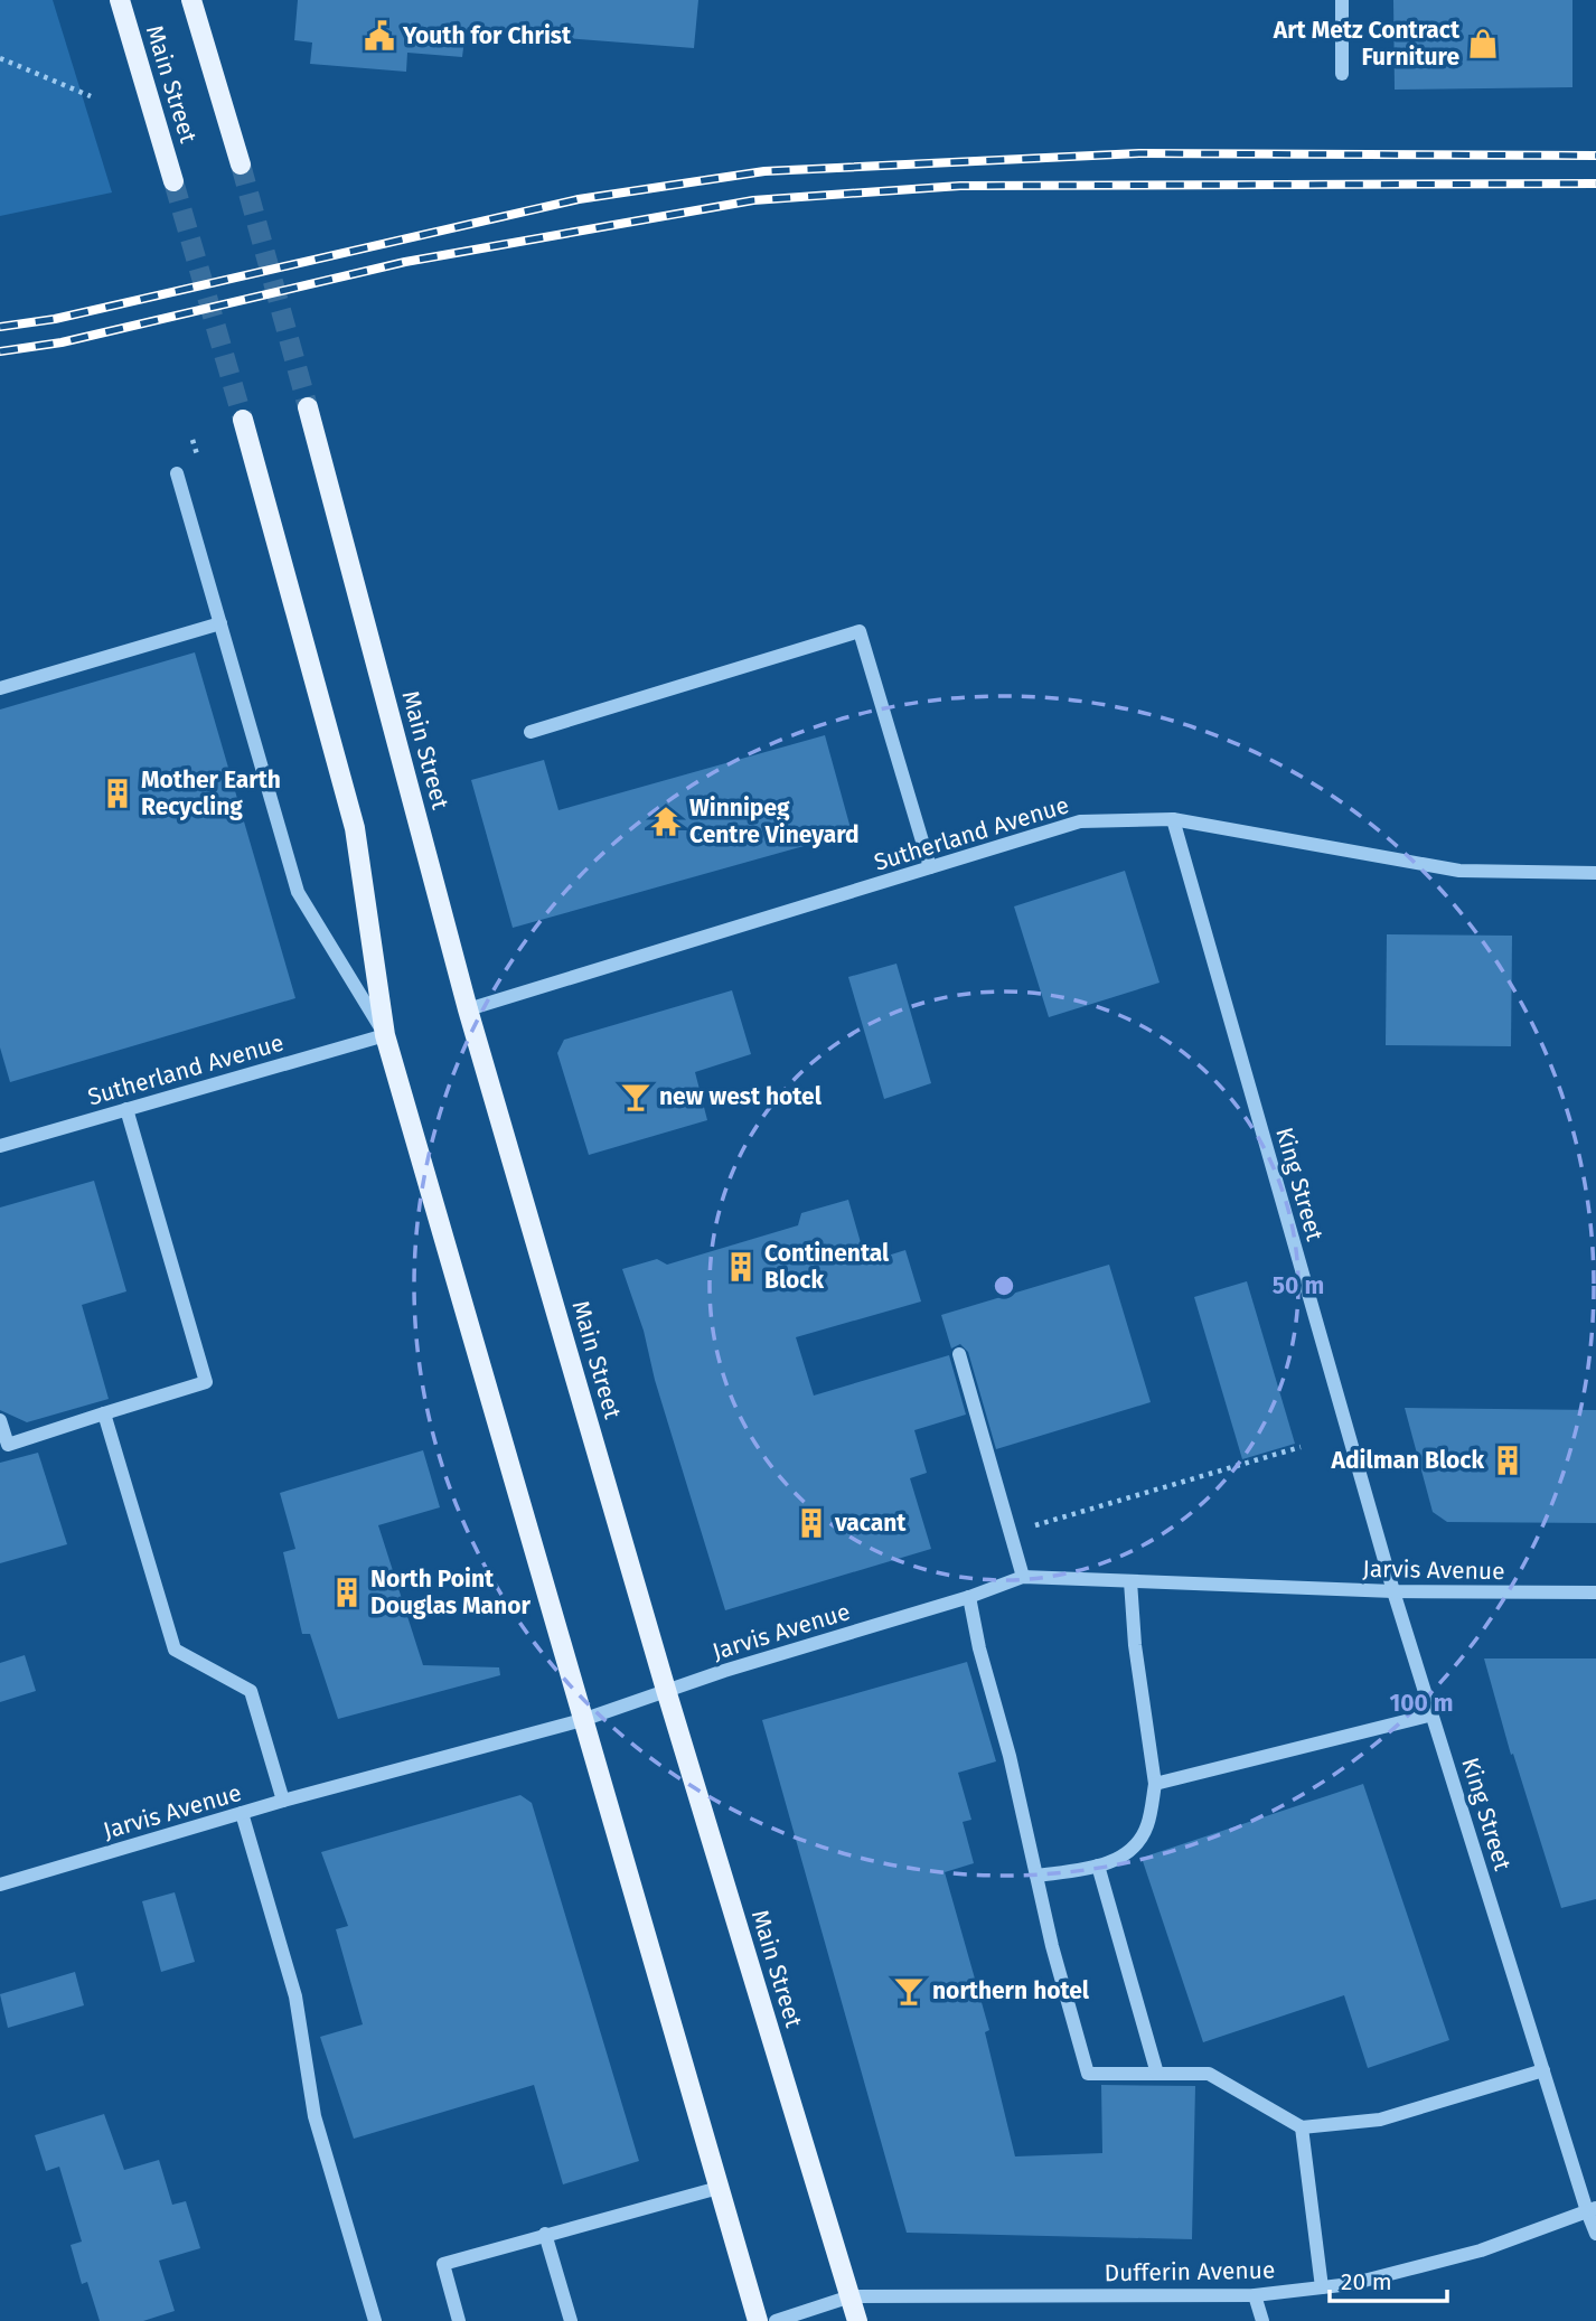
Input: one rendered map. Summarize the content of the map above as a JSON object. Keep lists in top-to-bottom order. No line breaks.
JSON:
{"streets":{"main road":["Main Street"],"street":["Sutherland Avenue","King Street","Jarvis Avenue","Dufferin Avenue"]},"crossings":[["Main Street","Sutherland Avenue"],["Main Street","Jarvis Avenue"],["Main Street","Dufferin Avenue"],["Sutherland Avenue","King Street"],["King Street","Jarvis Avenue"],["King Street","Dufferin Avenue"]],"places":{"public building":["Youth for Christ"],"shop":["Art Metz Contract Furniture"],"building":["Mother Earth Recycling","Continental Block","Adilman Block","vacant","North Point Douglas Manor"],"temple":["Winnipeg Centre Vineyard"],"bar":["new west hotel","northern hotel"]},"scale_bar":"20 m","rings":["50 m","100 m"]}
